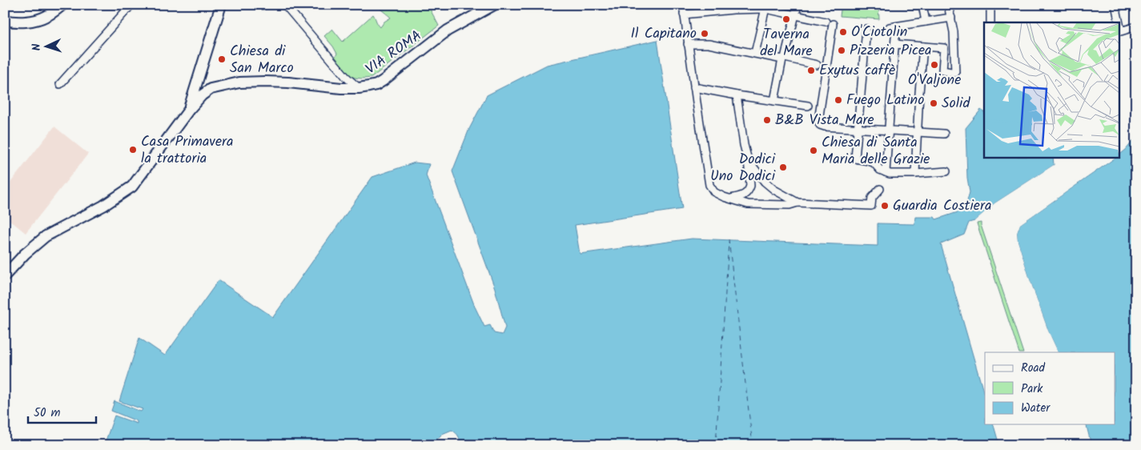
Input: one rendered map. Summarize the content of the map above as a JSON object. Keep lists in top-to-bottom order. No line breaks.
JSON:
{"streets":{"street":["VIA ROMA"]},"places":["Taverna del Mare","O'Ciotolin","Il Capitano","Pizzeria Picea","Chiesa di San Marco","O'Valjone","Exytus caffè","Fuego Latino","Solid","B&B Vista Mare","Casa Primavera la trattoria","Chiesa di Santa Maria delle Grazie","Dodici Uno Dodici","Guardia Costiera"],"legend":["Road","Park","Water"],"scale_bar":"50 m","north":"left"}
